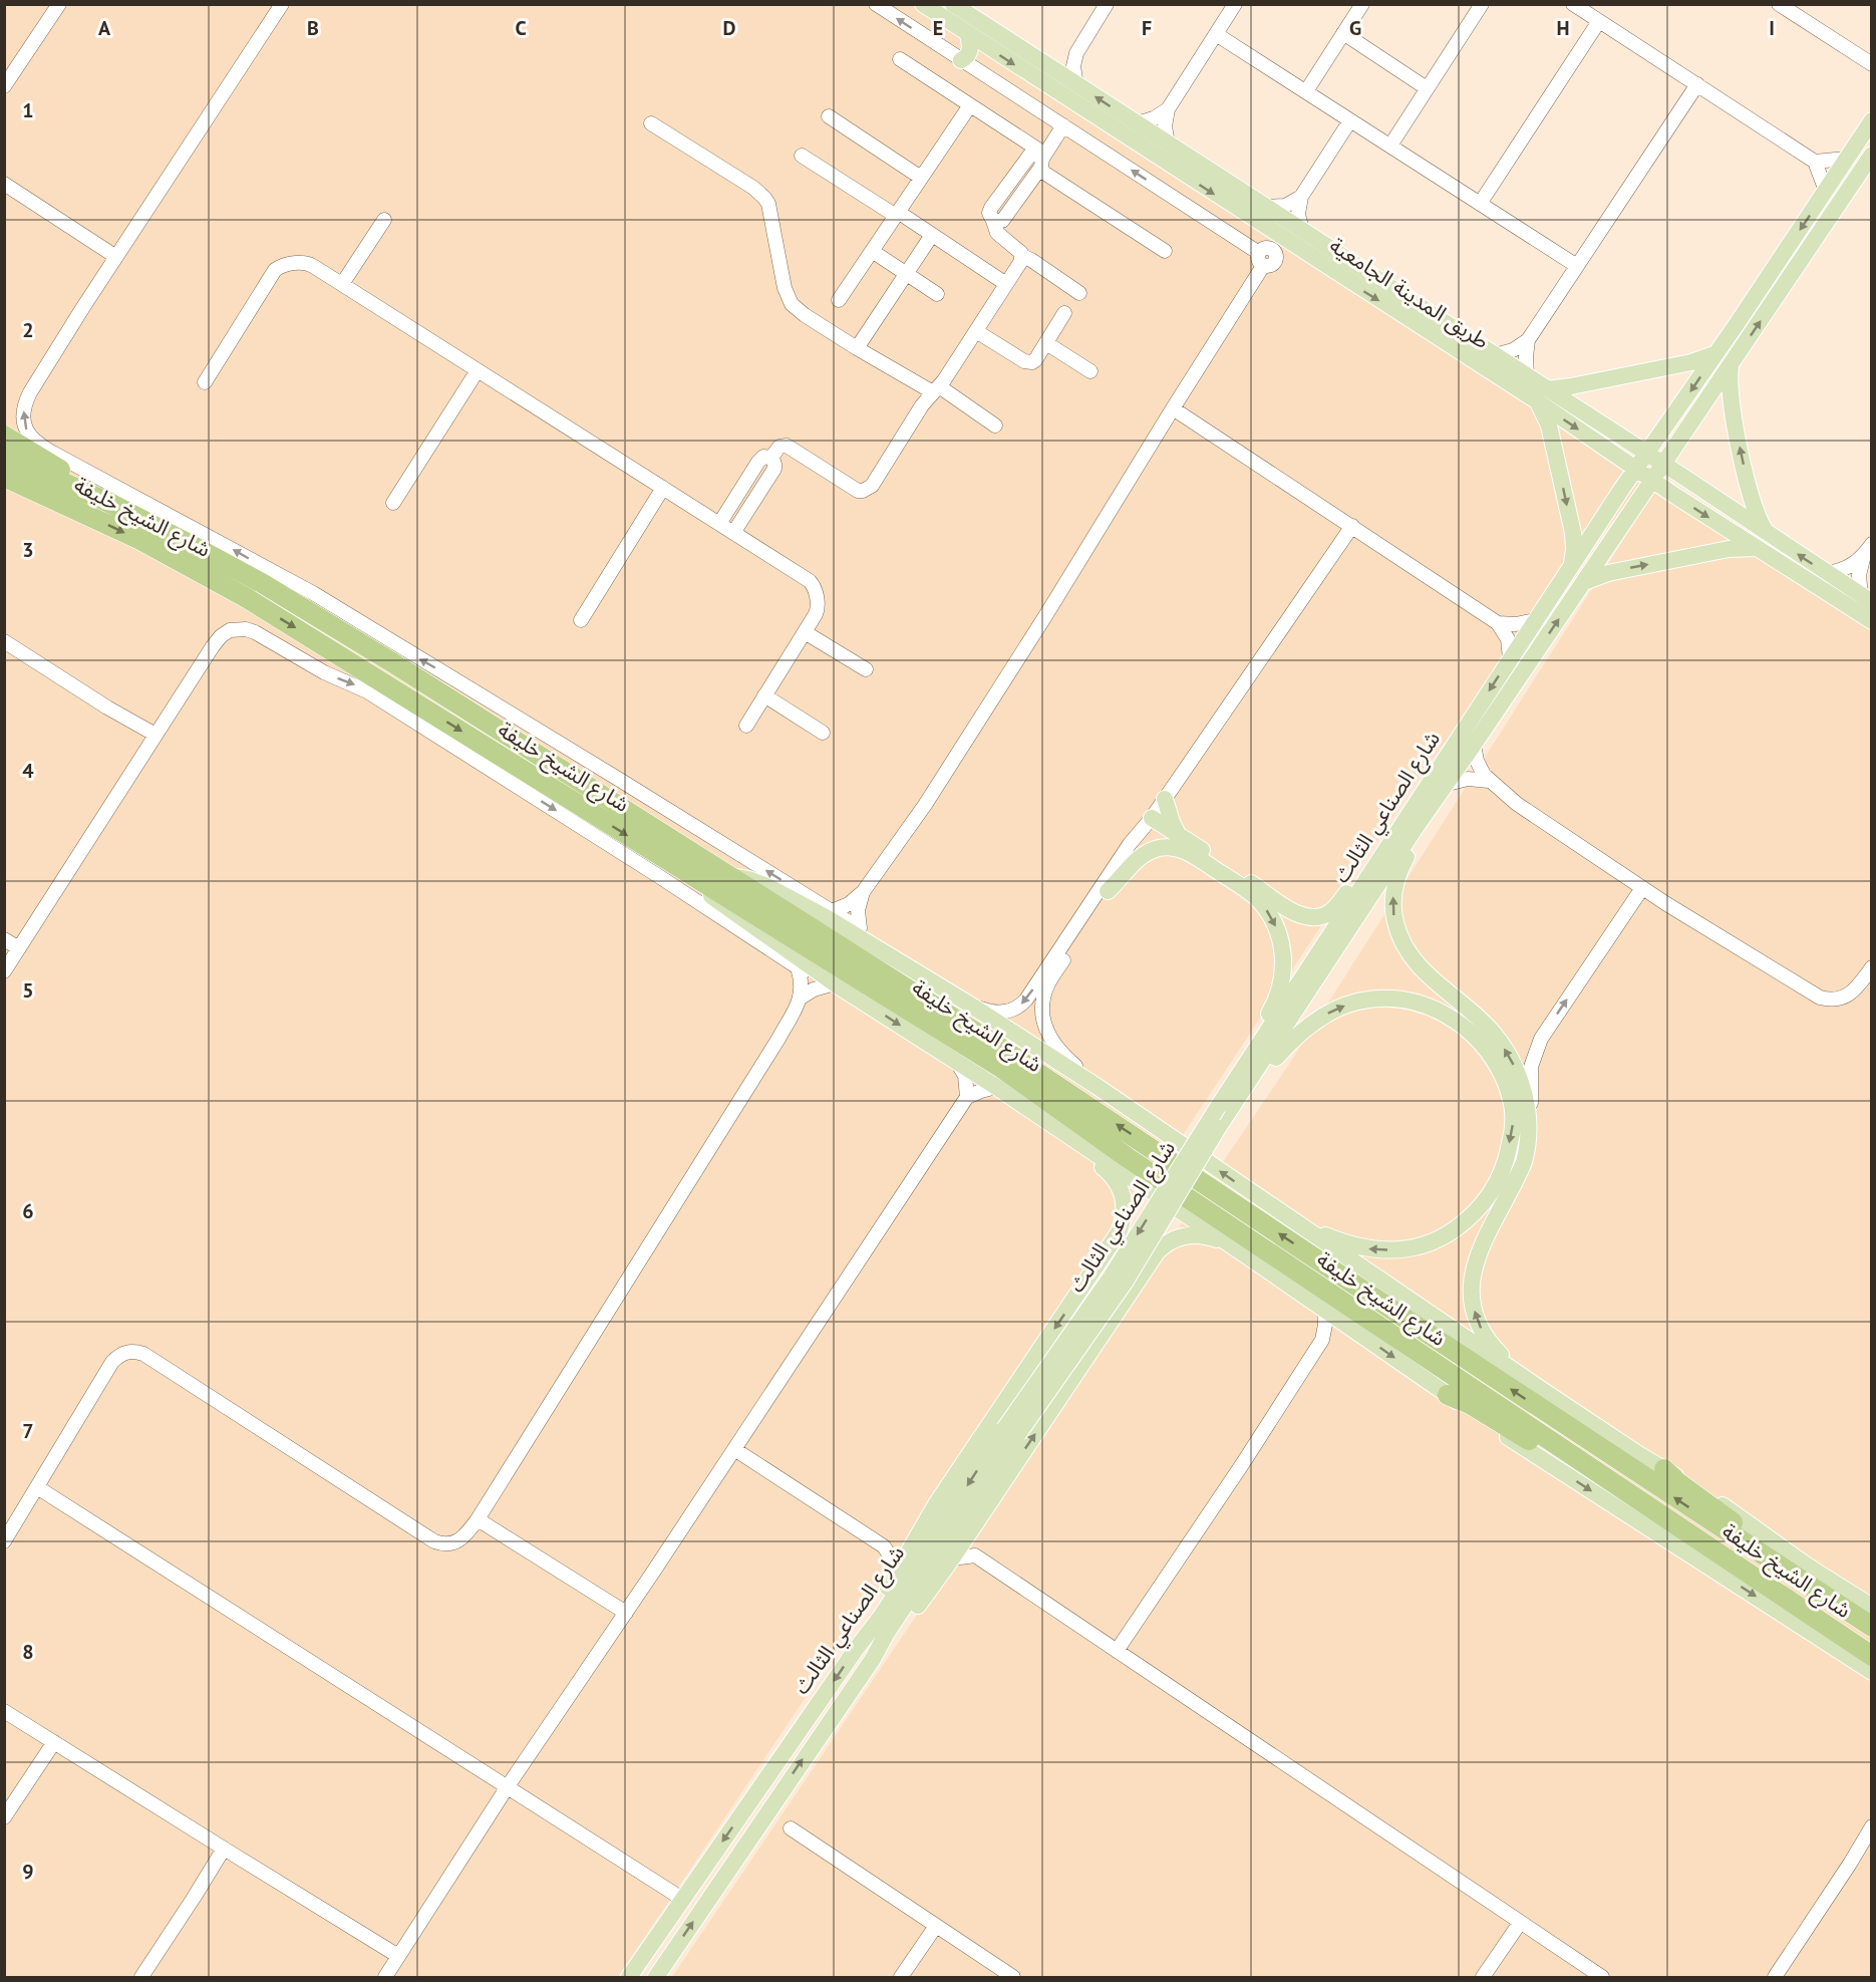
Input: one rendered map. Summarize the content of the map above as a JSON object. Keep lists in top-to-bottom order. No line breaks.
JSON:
{"streets":{"highway":["شارع الشيخ خليفة"],"main road":["طريق المدينة الجامعية","شارع الصناعي الثالث"]},"crossings":[["طريق المدينة الجامعية","شارع الصناعي الثالث"]],"grid":{"columns":["A","B","C","D","E","F","G","H","I"],"rows":["1","2","3","4","5","6","7","8","9"]}}
